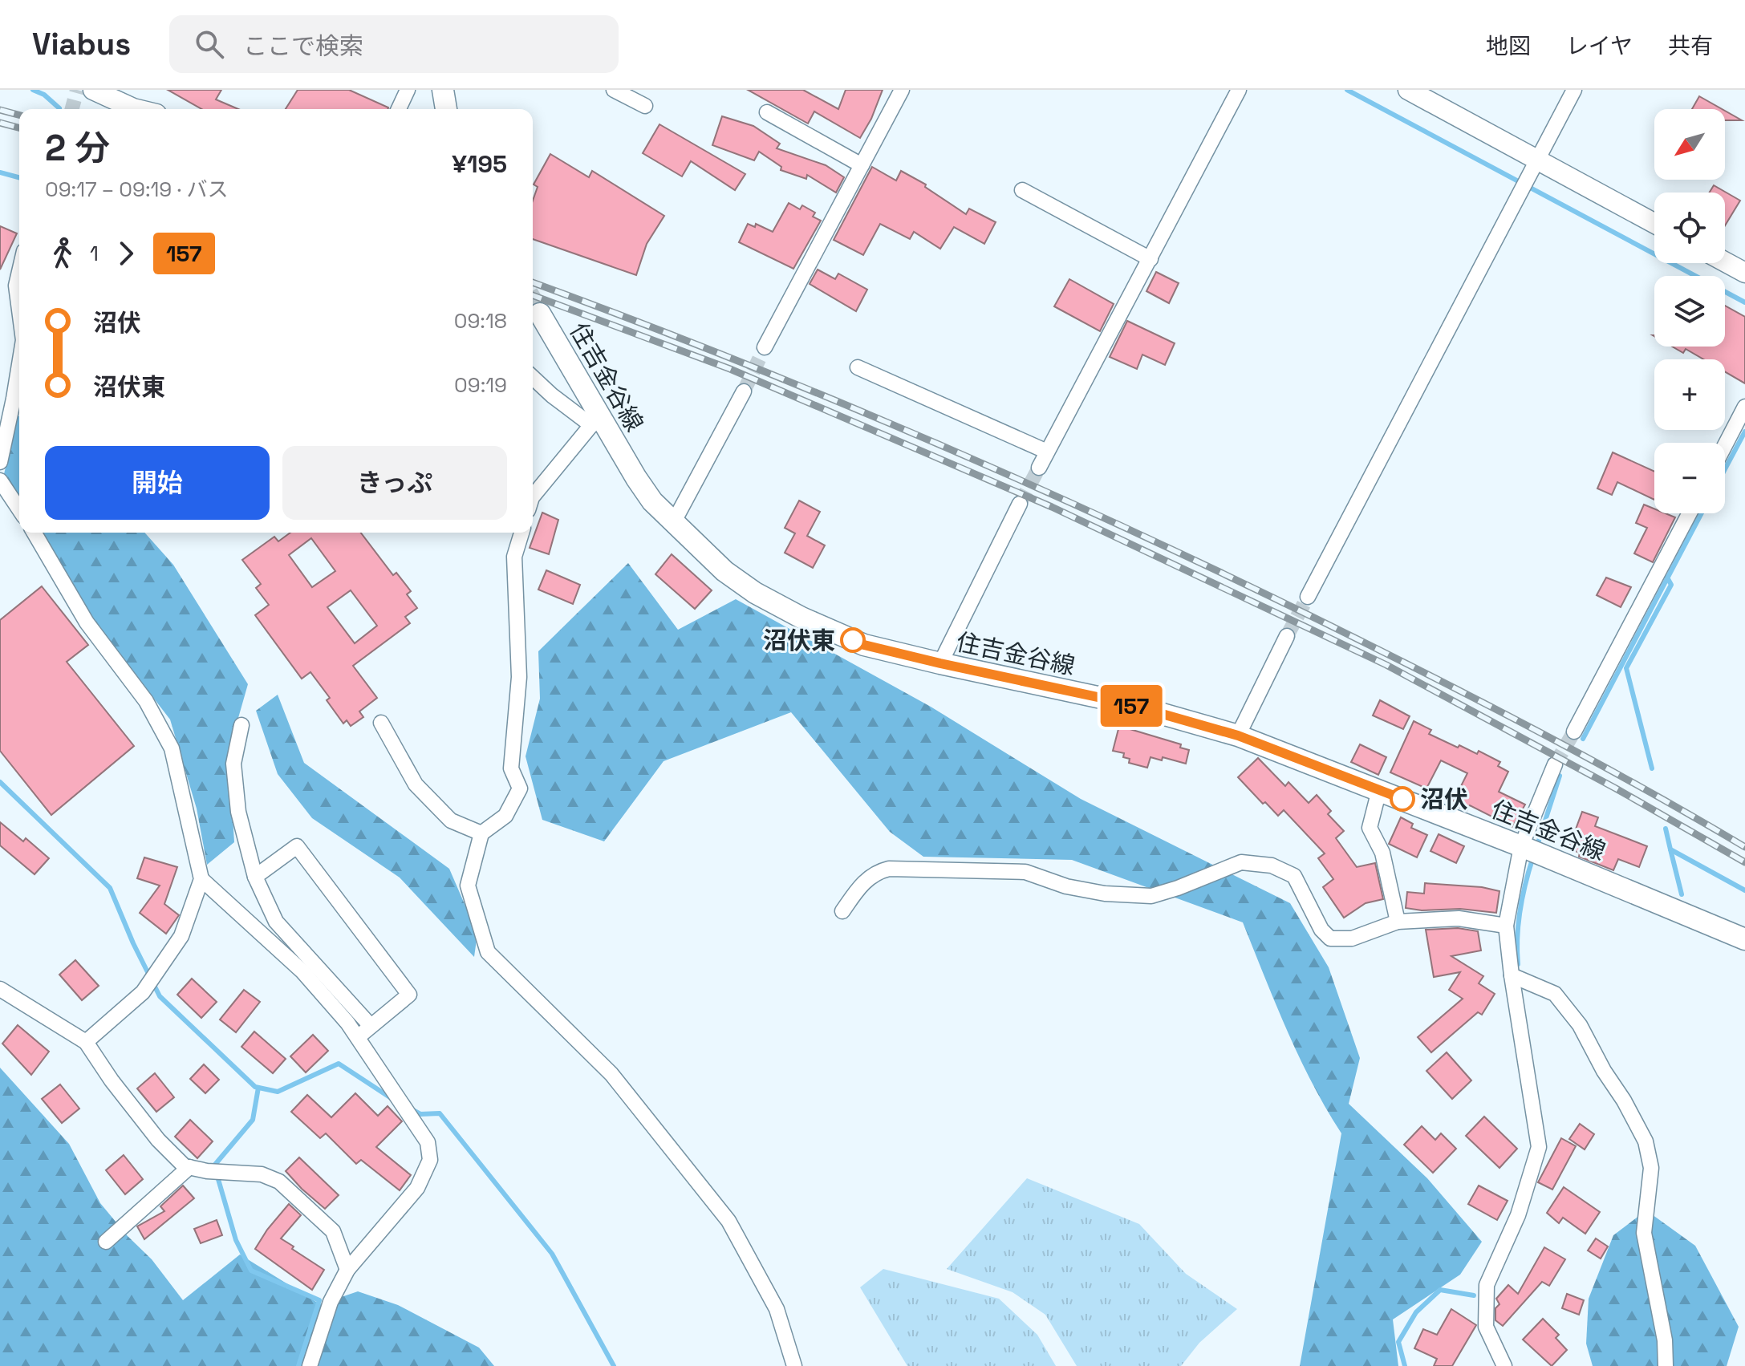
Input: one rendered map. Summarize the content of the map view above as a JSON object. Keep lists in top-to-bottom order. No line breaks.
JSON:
{"streets":{"main road":["住吉金谷線"]},"places":["沼伏東","沼伏"],"lines":["bus line 157"],"north":"bottom left","page":{"header":"Viabus","search":"ここで検索","nav":["地図","レイヤ","共有"],"on_map":"157","map_buttons":["+","−"],"heading":["2 分","09:17 – 09:19 · バス","¥195"],"legs":["1","157"],"list":[{"name":"沼伏","value":"09:18"},{"name":"沼伏東","value":"09:19"}],"buttons":["開始","きっぷ"]}}
